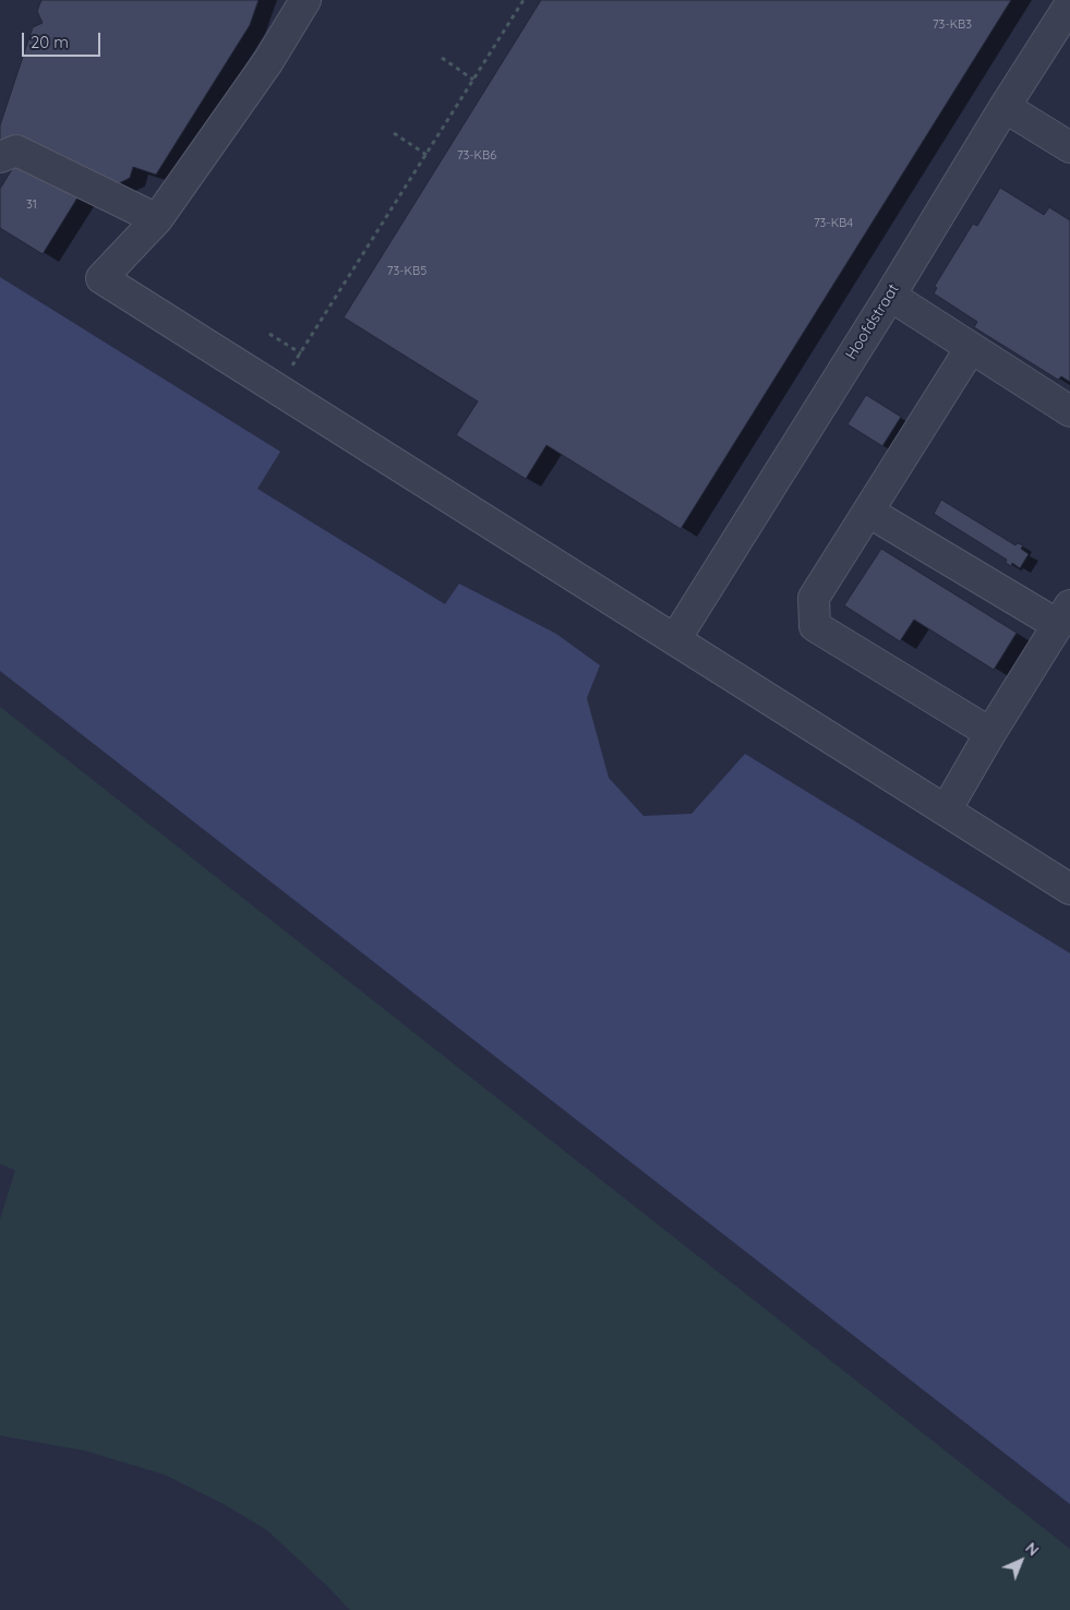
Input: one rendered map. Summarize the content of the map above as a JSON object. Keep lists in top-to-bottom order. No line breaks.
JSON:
{"streets":{"street":["Hoofdstraat"]},"house_numbers":["73-KB3","73-KB6","31","73-KB4","73-KB5"],"scale_bar":"20 m","north":"top right"}
